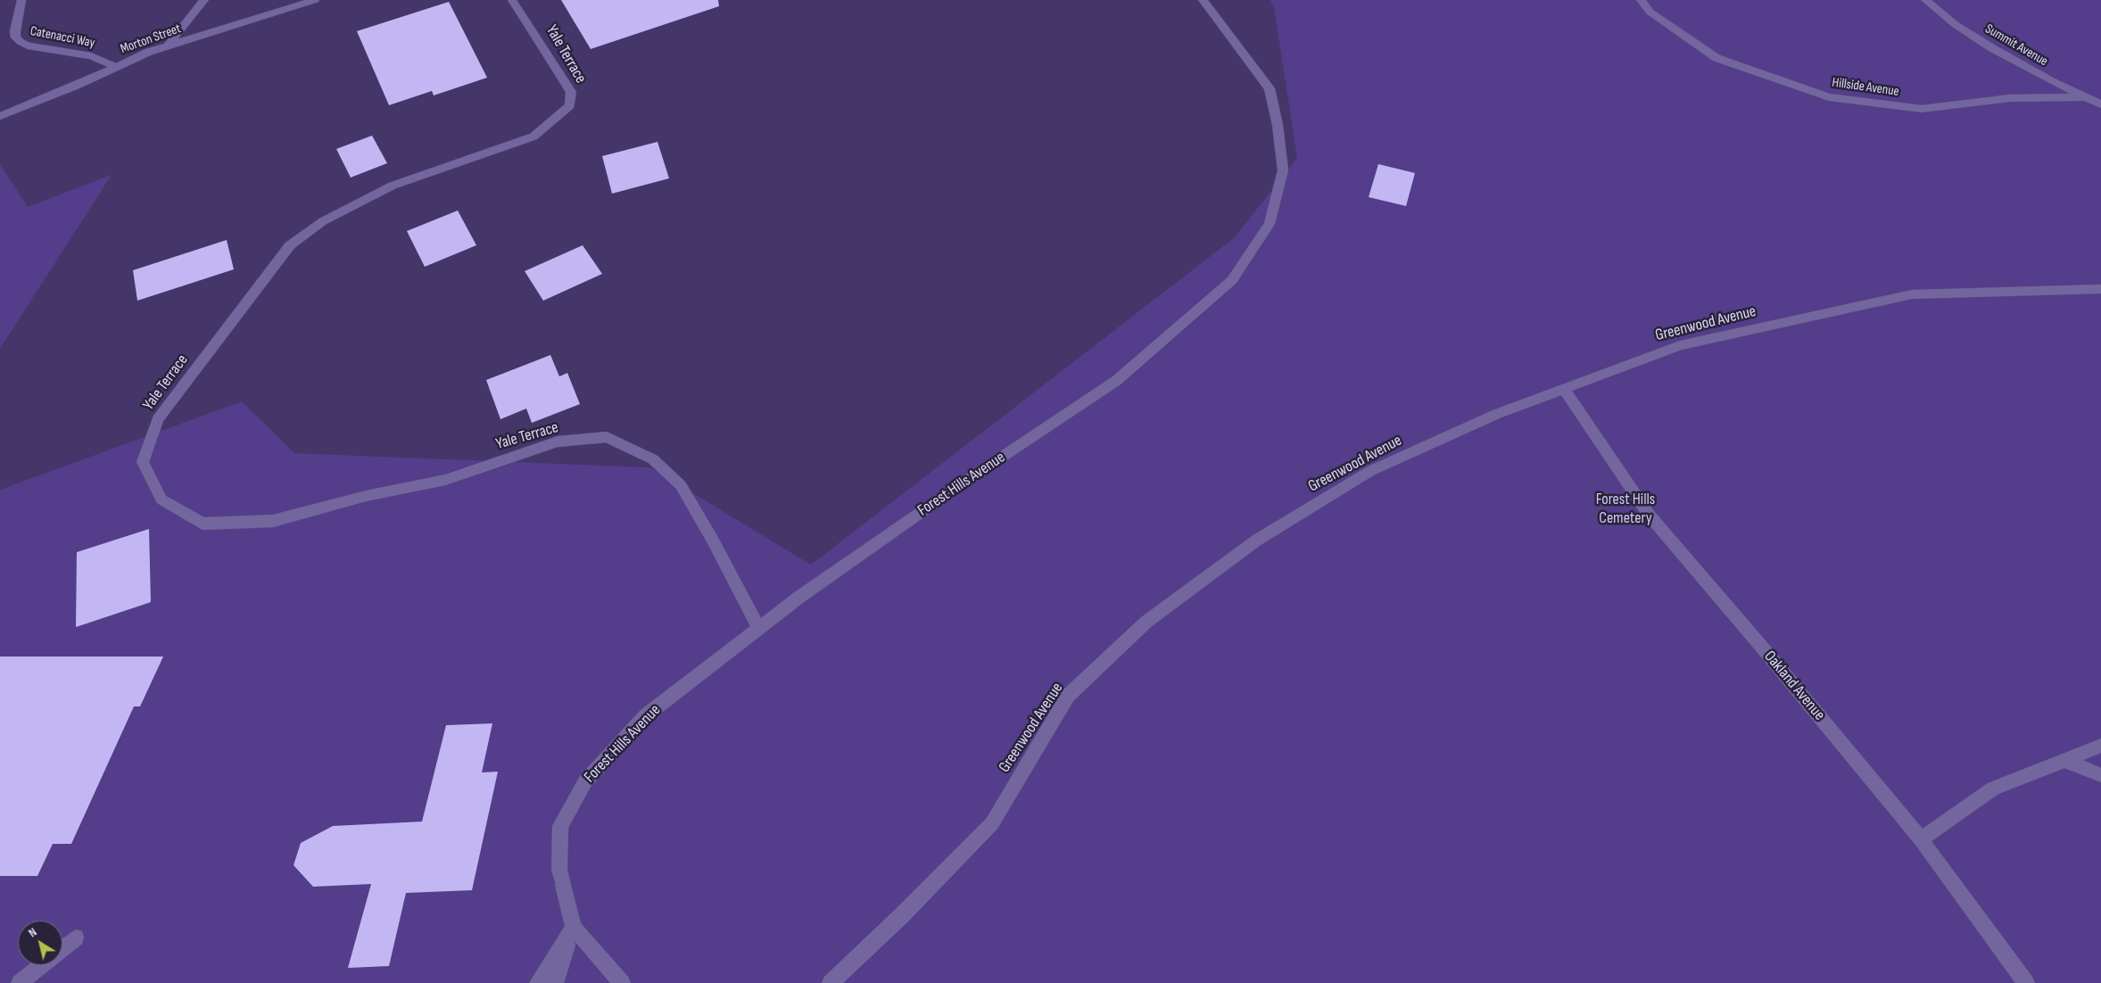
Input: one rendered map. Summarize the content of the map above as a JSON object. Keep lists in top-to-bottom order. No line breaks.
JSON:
{"streets":{"street":["Catenacci Way","Morton Street","Summit Avenue","Yale Terrace","Hillside Avenue","Greenwood Avenue","Forest Hills Avenue","Oakland Avenue"]},"crossings":[["Catenacci Way","Morton Street"],["Summit Avenue","Hillside Avenue"],["Yale Terrace","Forest Hills Avenue"],["Greenwood Avenue","Oakland Avenue"]],"parks":["Forest Hills Cemetery"],"north":"top left"}
